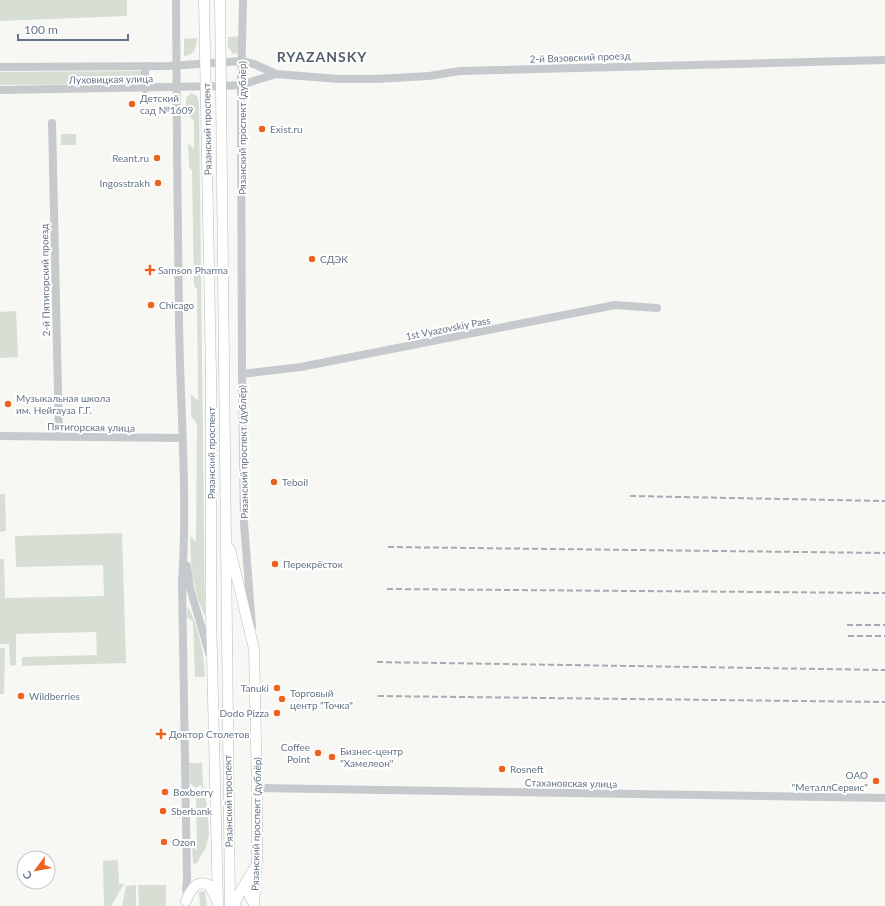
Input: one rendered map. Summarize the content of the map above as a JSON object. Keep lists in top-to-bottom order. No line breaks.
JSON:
{"streets":{"main road":["Рязанский проспект (дублёр)","Рязанский проспект"],"street":["2-й Вязовский проезд","Луховицкая улица","2-й Пятигорский проезд","1st Vyazovskiy Pass","Пятигорская улица","Стахановская улица"]},"crossings":[["2-й Вязовский проезд","Луховицкая улица"],["2-й Вязовский проезд","Рязанский проспект (дублёр)"],["2-й Вязовский проезд","Рязанский проспект"],["Луховицкая улица","Рязанский проспект"],["Рязанский проспект (дублёр)","1st Vyazovskiy Pass"],["Рязанский проспект (дублёр)","Стахановская улица"],["2-й Пятигорский проезд","Пятигорская улица"]],"districts":["RYAZANSKY"],"places":{"other":["Детский сад №1609","Exist.ru","Reant.ru","Ingosstrakh","СДЭК","Chicago","Музыкальная школа им. Нейгауза Г.Г.","Teboil","Перекрёсток","Tanuki","Wildberries","Торговый центр \"Точка\"","Dodo Pizza","Coffee Point","Бизнес-центр \"Хамелеон\"","Rosneft","ОАО \"МеталлСервис\"","Boxberry","Sberbank","Ozon"],"health":["Samson Pharma","Доктор Столетов"]},"scale_bar":"100 m","north":"bottom left"}
